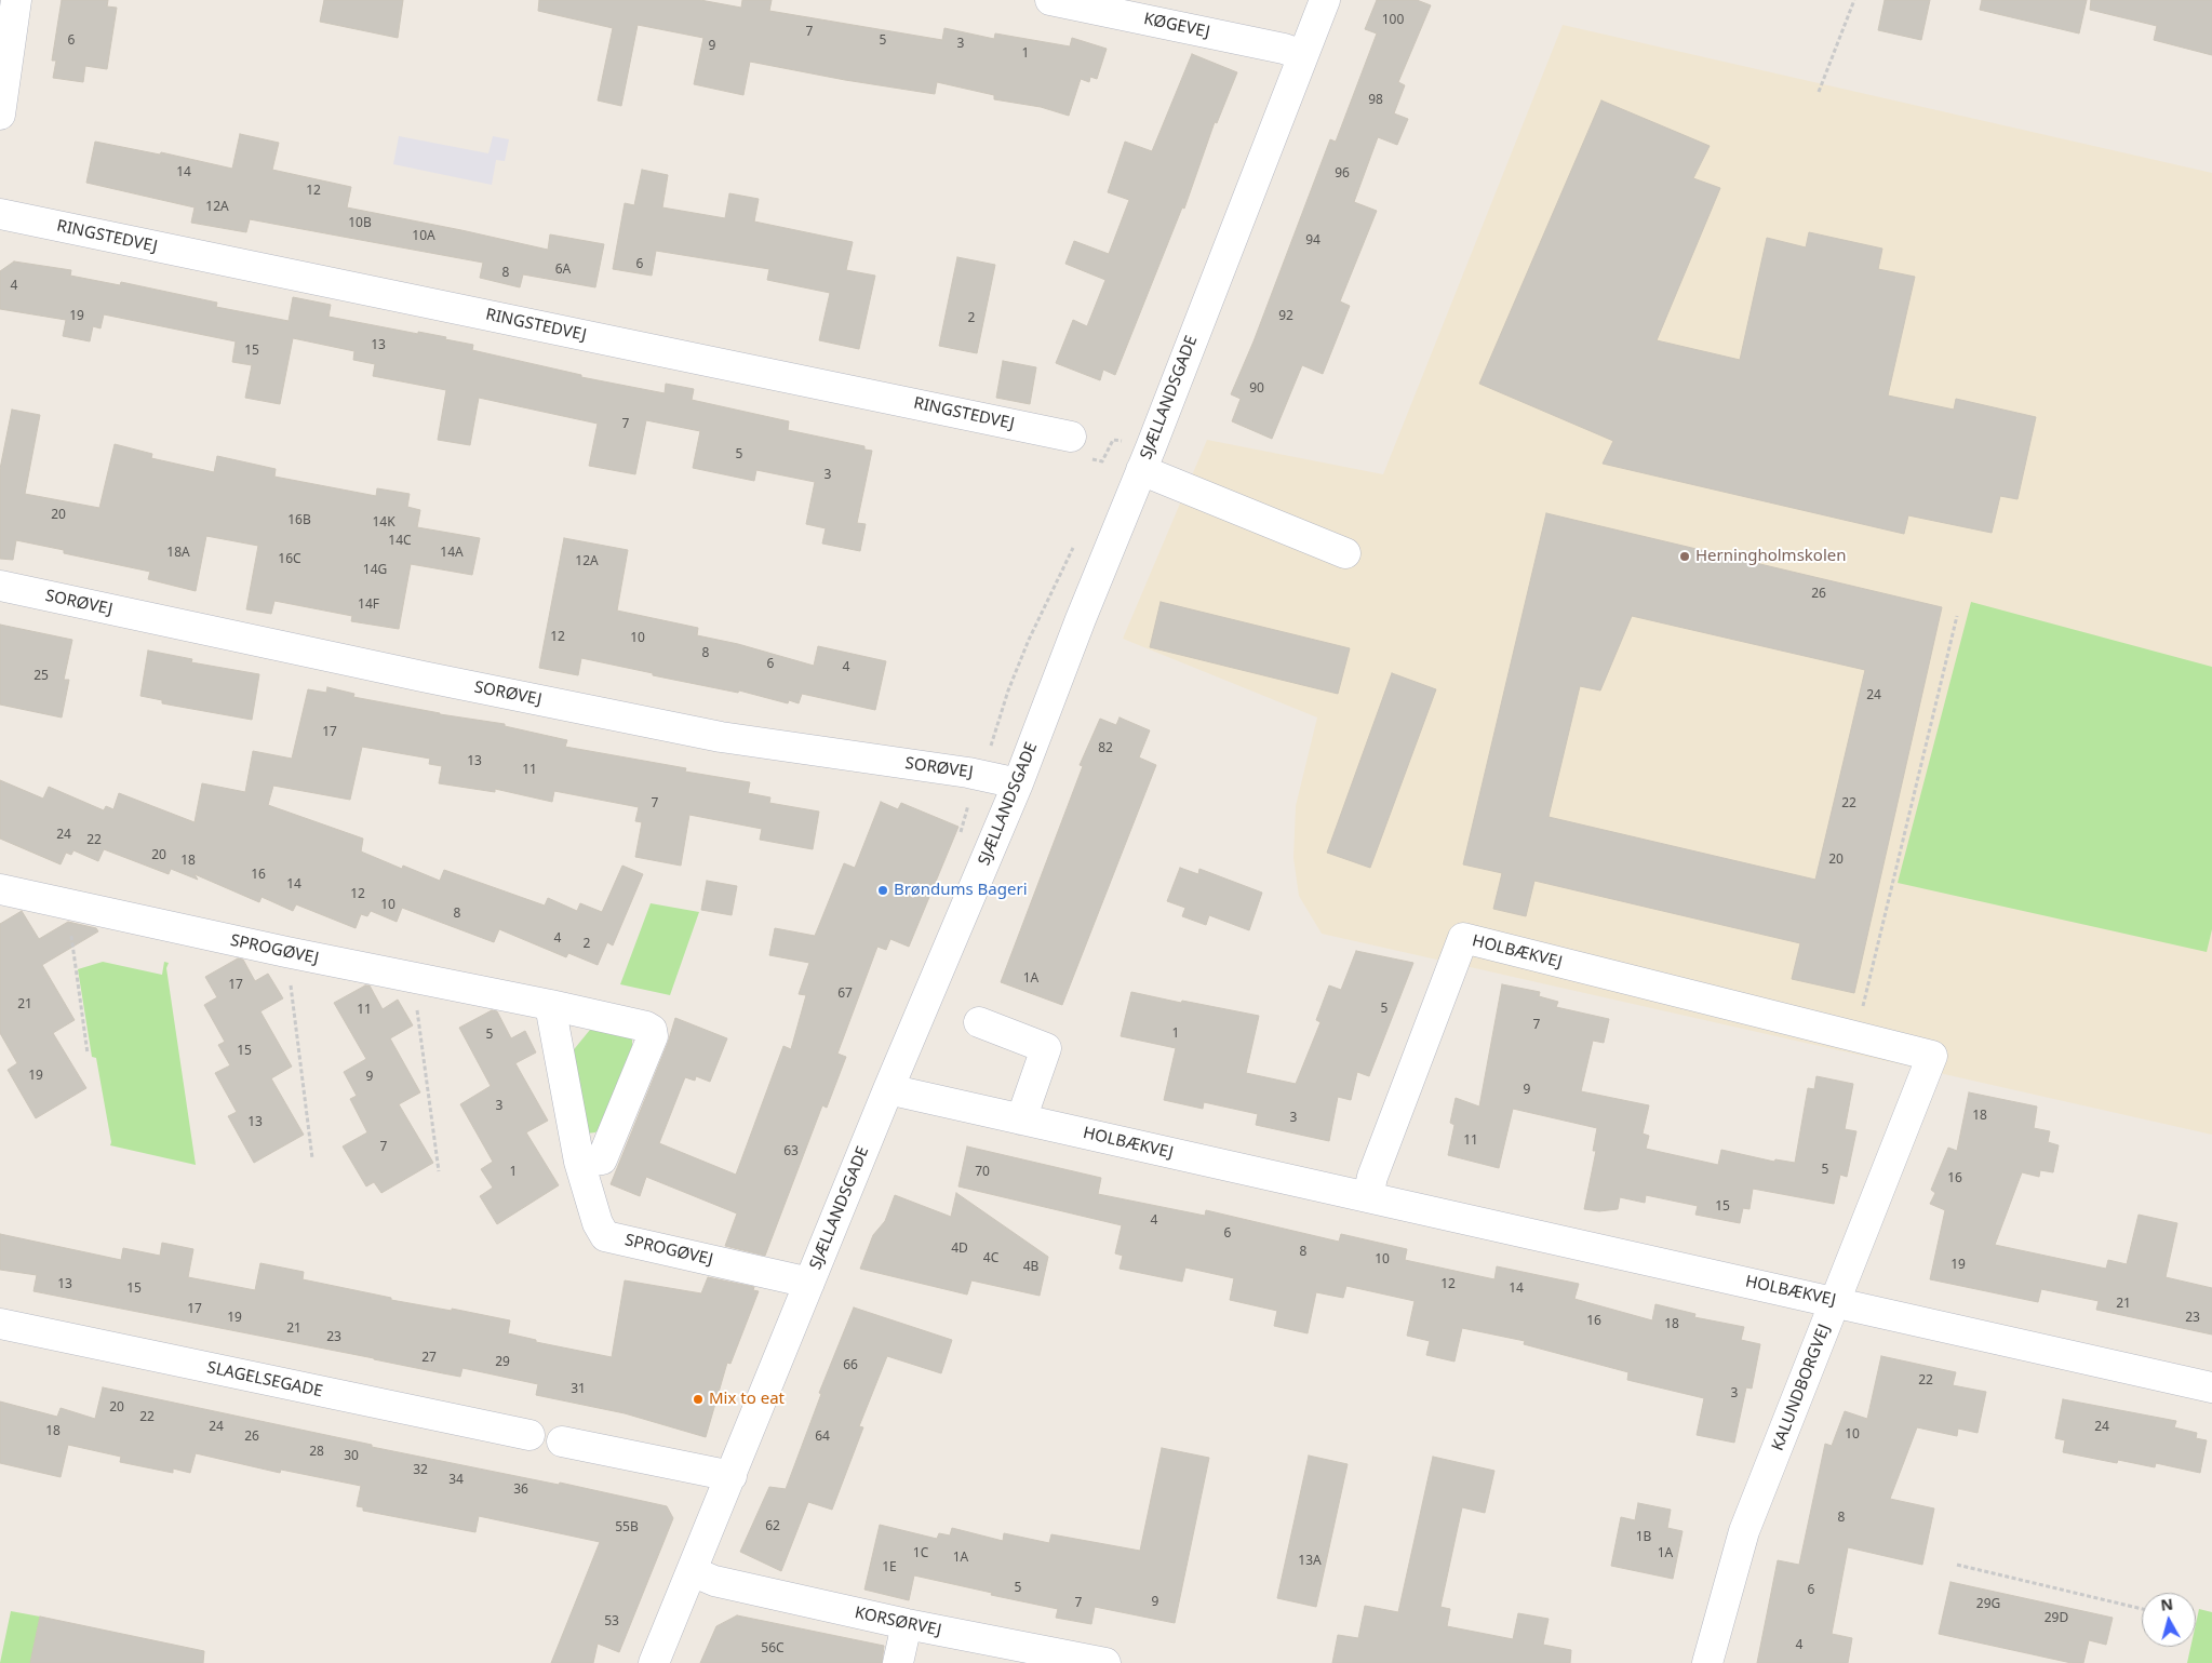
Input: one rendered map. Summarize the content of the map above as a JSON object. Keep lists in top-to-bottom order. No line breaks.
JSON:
{"streets":{"street":["KØGEVEJ","RINGSTEDVEJ","SJÆLLANDSGADE","SORØVEJ","SPROGØVEJ","HOLBÆKVEJ","SLAGELSEGADE","KALUNDBORGVEJ","KORSØRVEJ"]},"crossings":[["KØGEVEJ","SJÆLLANDSGADE"],["SJÆLLANDSGADE","SORØVEJ"],["SJÆLLANDSGADE","SPROGØVEJ"],["SJÆLLANDSGADE","HOLBÆKVEJ"],["SJÆLLANDSGADE","KORSØRVEJ"],["HOLBÆKVEJ","KALUNDBORGVEJ"]],"places":["Herningholmskolen","Brøndums Bageri","Mix to eat"],"house_numbers":["100","7","6","5","3","9","1","98","14","96","12","12A","10B","10A","94","6","6A","8","4","19","92","2","13","15","90","7","5","3","20","16B","14K","14C","18A","14A","16C","12A","14G","26","14F","12","10","8","6","4","25","24","17","82","13","11","7","22","24","22","20","20","18","16","14","12","10","8","4","2","1A","17","67","21","5","11","7","1","5","15","19","9","9","3","18","3","13","11","7","63","5","1","70","16","15","4","6","4D","8","4C","10","19","4B","13","12","15","14","21","17","19","23","16","18","21","23","27","29","66","22","31","3","20","22","24","24","18","10","26","64","28","30","32","34","36","8","62","55B","1B","1C","1A","1A","13A","1E","5","6","9","7","29G","29D","53","4","56C"],"north":"top"}
